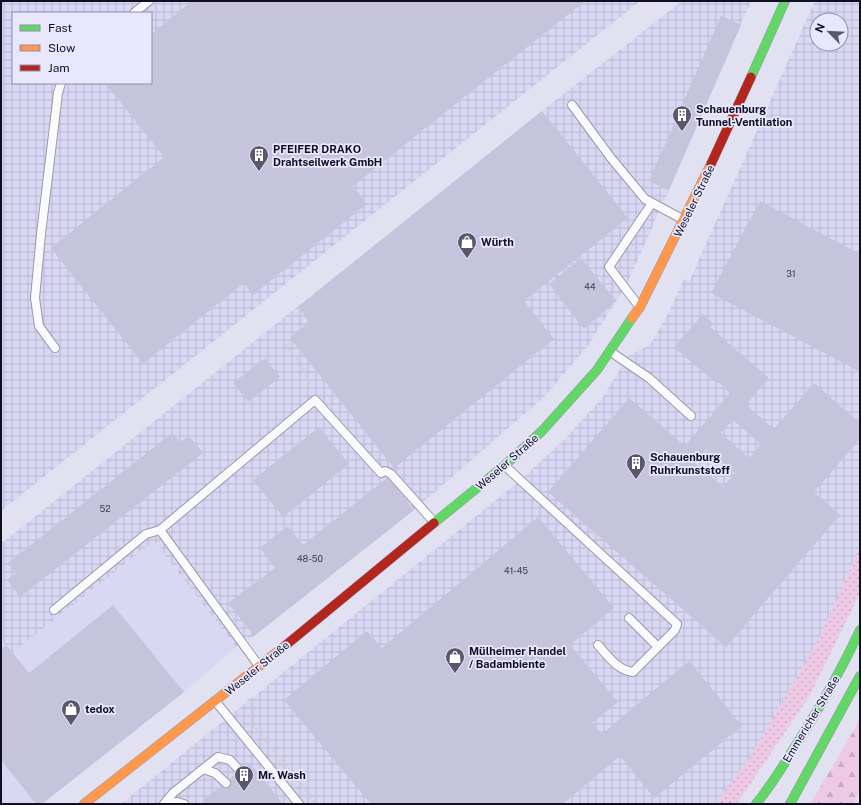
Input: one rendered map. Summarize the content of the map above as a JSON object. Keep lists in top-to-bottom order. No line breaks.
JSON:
{"streets":{"main road":["Weseler Straße","Emmericher Straße"]},"places":{"building":["Schauenburg Tunnel-Ventilation","PFEIFER DRAKO Drahtseilwerk GmbH","Schauenburg Ruhrkunststoff","Mr. Wash"],"shop":["Würth","Mülheimer Handel / Badambiente","tedox"]},"house_numbers":["31","44","52","48-50","41-45"],"legend":["Fast","Slow","Jam"],"north":"top left"}
